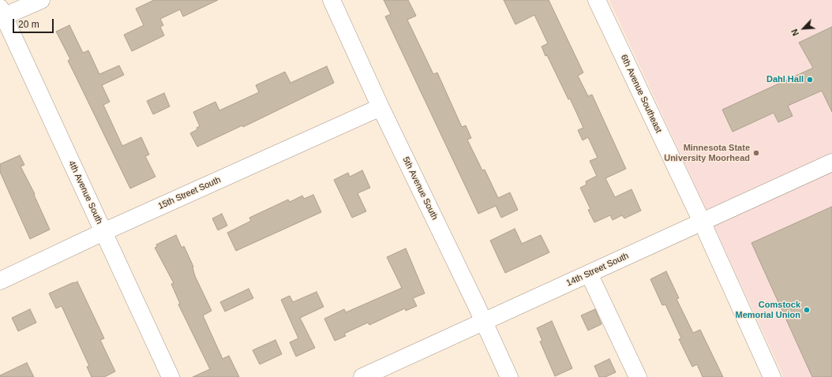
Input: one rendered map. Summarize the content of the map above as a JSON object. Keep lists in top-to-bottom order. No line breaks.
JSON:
{"streets":{"street":["6th Avenue Southeast","5th Avenue South","4th Avenue South","15th Street South","14th Street South"]},"crossings":[["6th Avenue Southeast","14th Street South"],["5th Avenue South","15th Street South"],["5th Avenue South","14th Street South"],["4th Avenue South","15th Street South"]],"places":["Dahl Hall","Minnesota State University Moorhead","Comstock Memorial Union"],"scale_bar":"20 m","north":"bottom left"}
